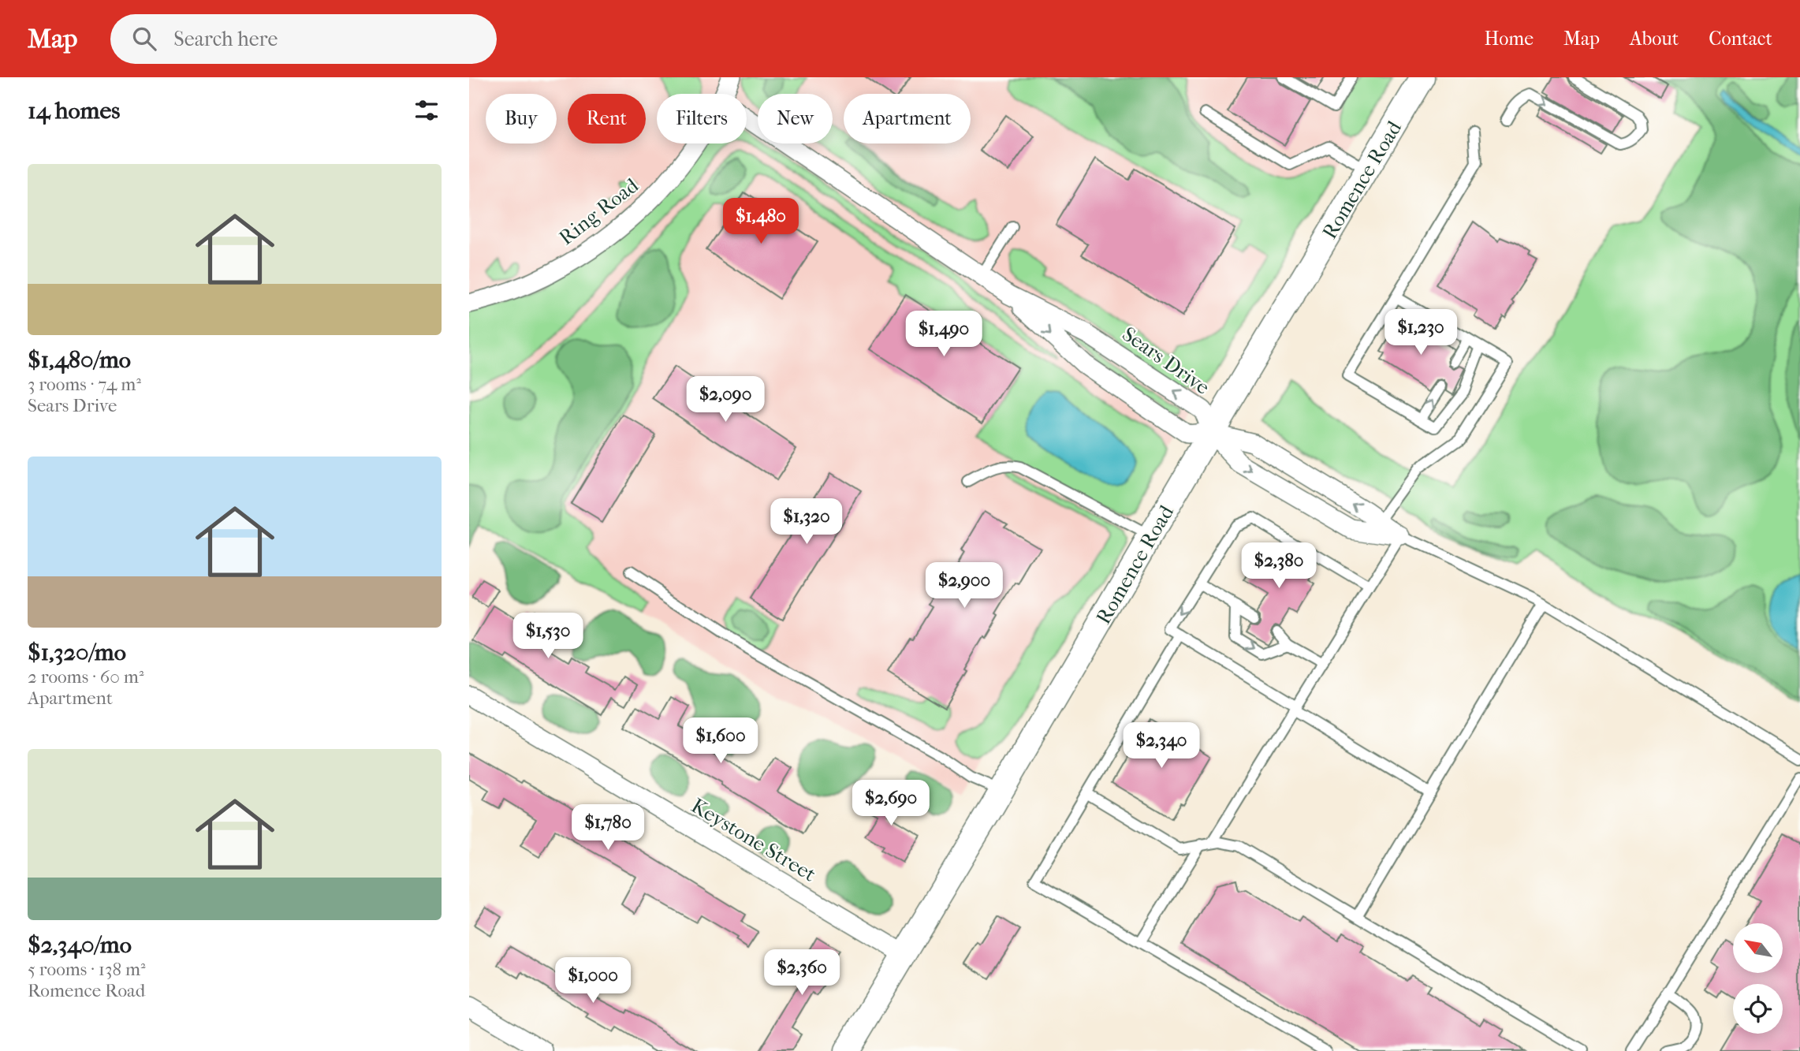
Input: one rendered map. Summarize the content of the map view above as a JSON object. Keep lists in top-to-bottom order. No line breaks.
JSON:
{"streets":{"street":["Romence Road","Ring Road","Sears Drive","Keystone Street"]},"crossings":[["Romence Road","Sears Drive"],["Romence Road","Keystone Street"]],"north":"top left","page":{"header":"Map","search":"Search here","nav":["Home","Map","About","Contact"],"heading":"14 homes","chip":["Buy","Rent","Filters","New","Apartment"],"list":[{"name":"$1,480/mo","note":"3 rooms · 74 m² · Sears Drive"},{"name":"$1,320/mo","note":"2 rooms · 60 m² · Apartment"},{"name":"$2,340/mo","note":"5 rooms · 138 m² · Romence Road"}],"price":["$1,480","$1,230","$1,490","$2,090","$1,320","$2,380","$2,900","$1,530","$1,600","$2,340","$2,690","$1,780","$2,360","$1,000"]}}
